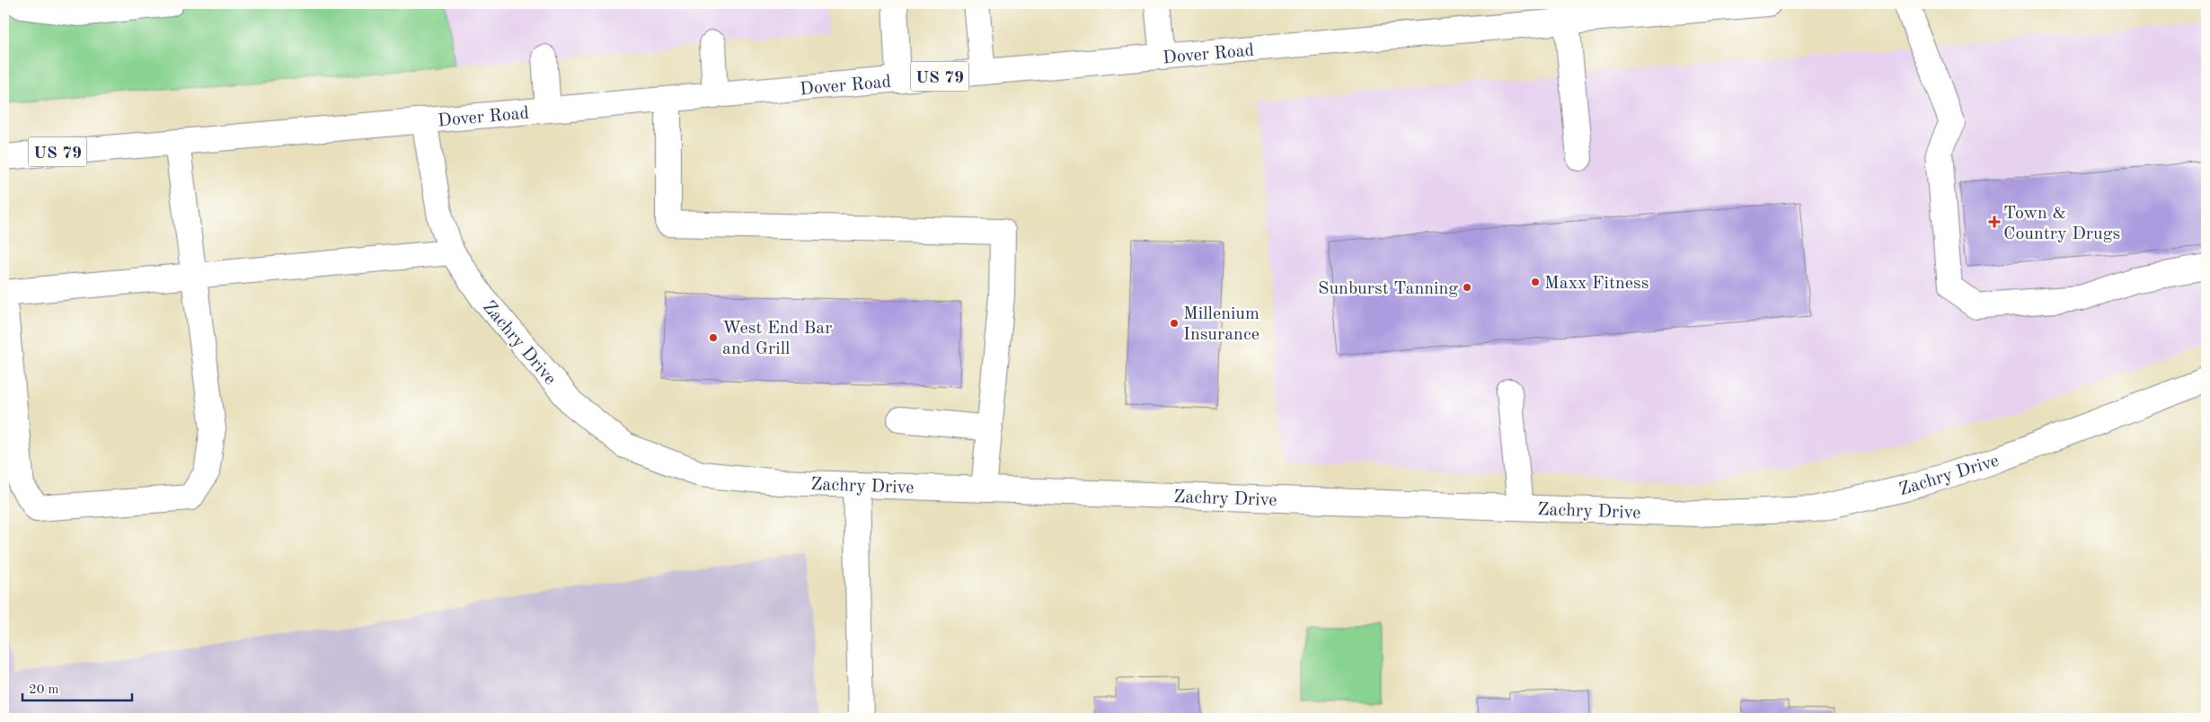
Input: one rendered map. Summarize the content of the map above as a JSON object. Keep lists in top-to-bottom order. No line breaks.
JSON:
{"streets":{"street":["Dover Road","US 79","Zachry Drive"]},"crossings":[["Dover Road","Zachry Drive"]],"places":{"health":["Town & Country Drugs"],"other":["Maxx Fitness","Sunburst Tanning","Millenium Insurance","West End Bar and Grill"]},"scale_bar":"20 m"}
